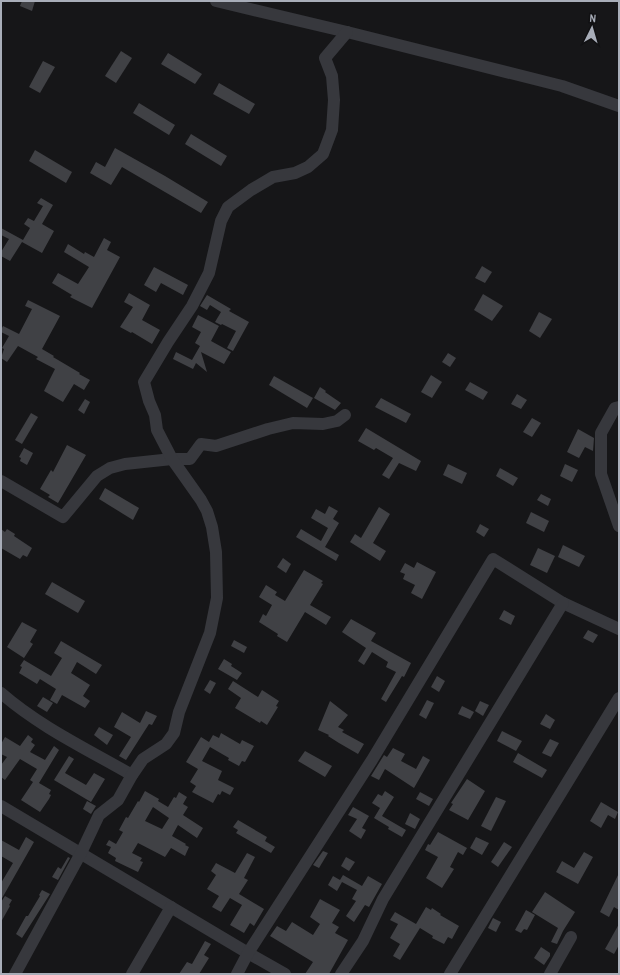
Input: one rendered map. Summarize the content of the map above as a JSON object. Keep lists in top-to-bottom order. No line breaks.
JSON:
{"north":"top"}
